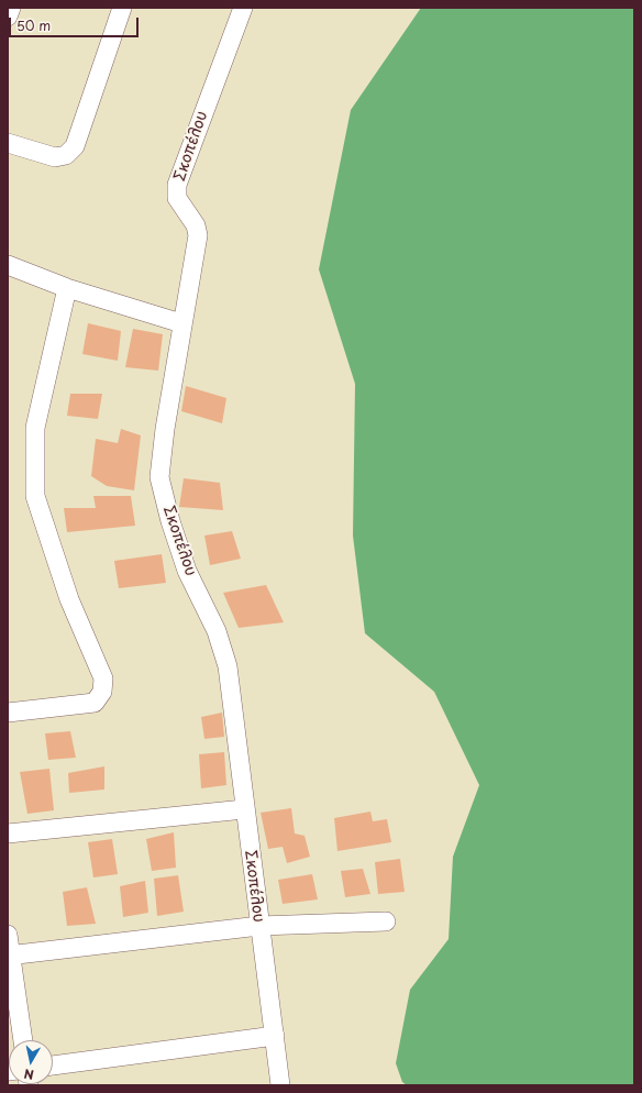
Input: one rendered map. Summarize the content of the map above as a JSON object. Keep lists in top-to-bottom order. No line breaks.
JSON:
{"streets":{"street":["Σκοπέλου"]},"scale_bar":"50 m","north":"bottom"}
